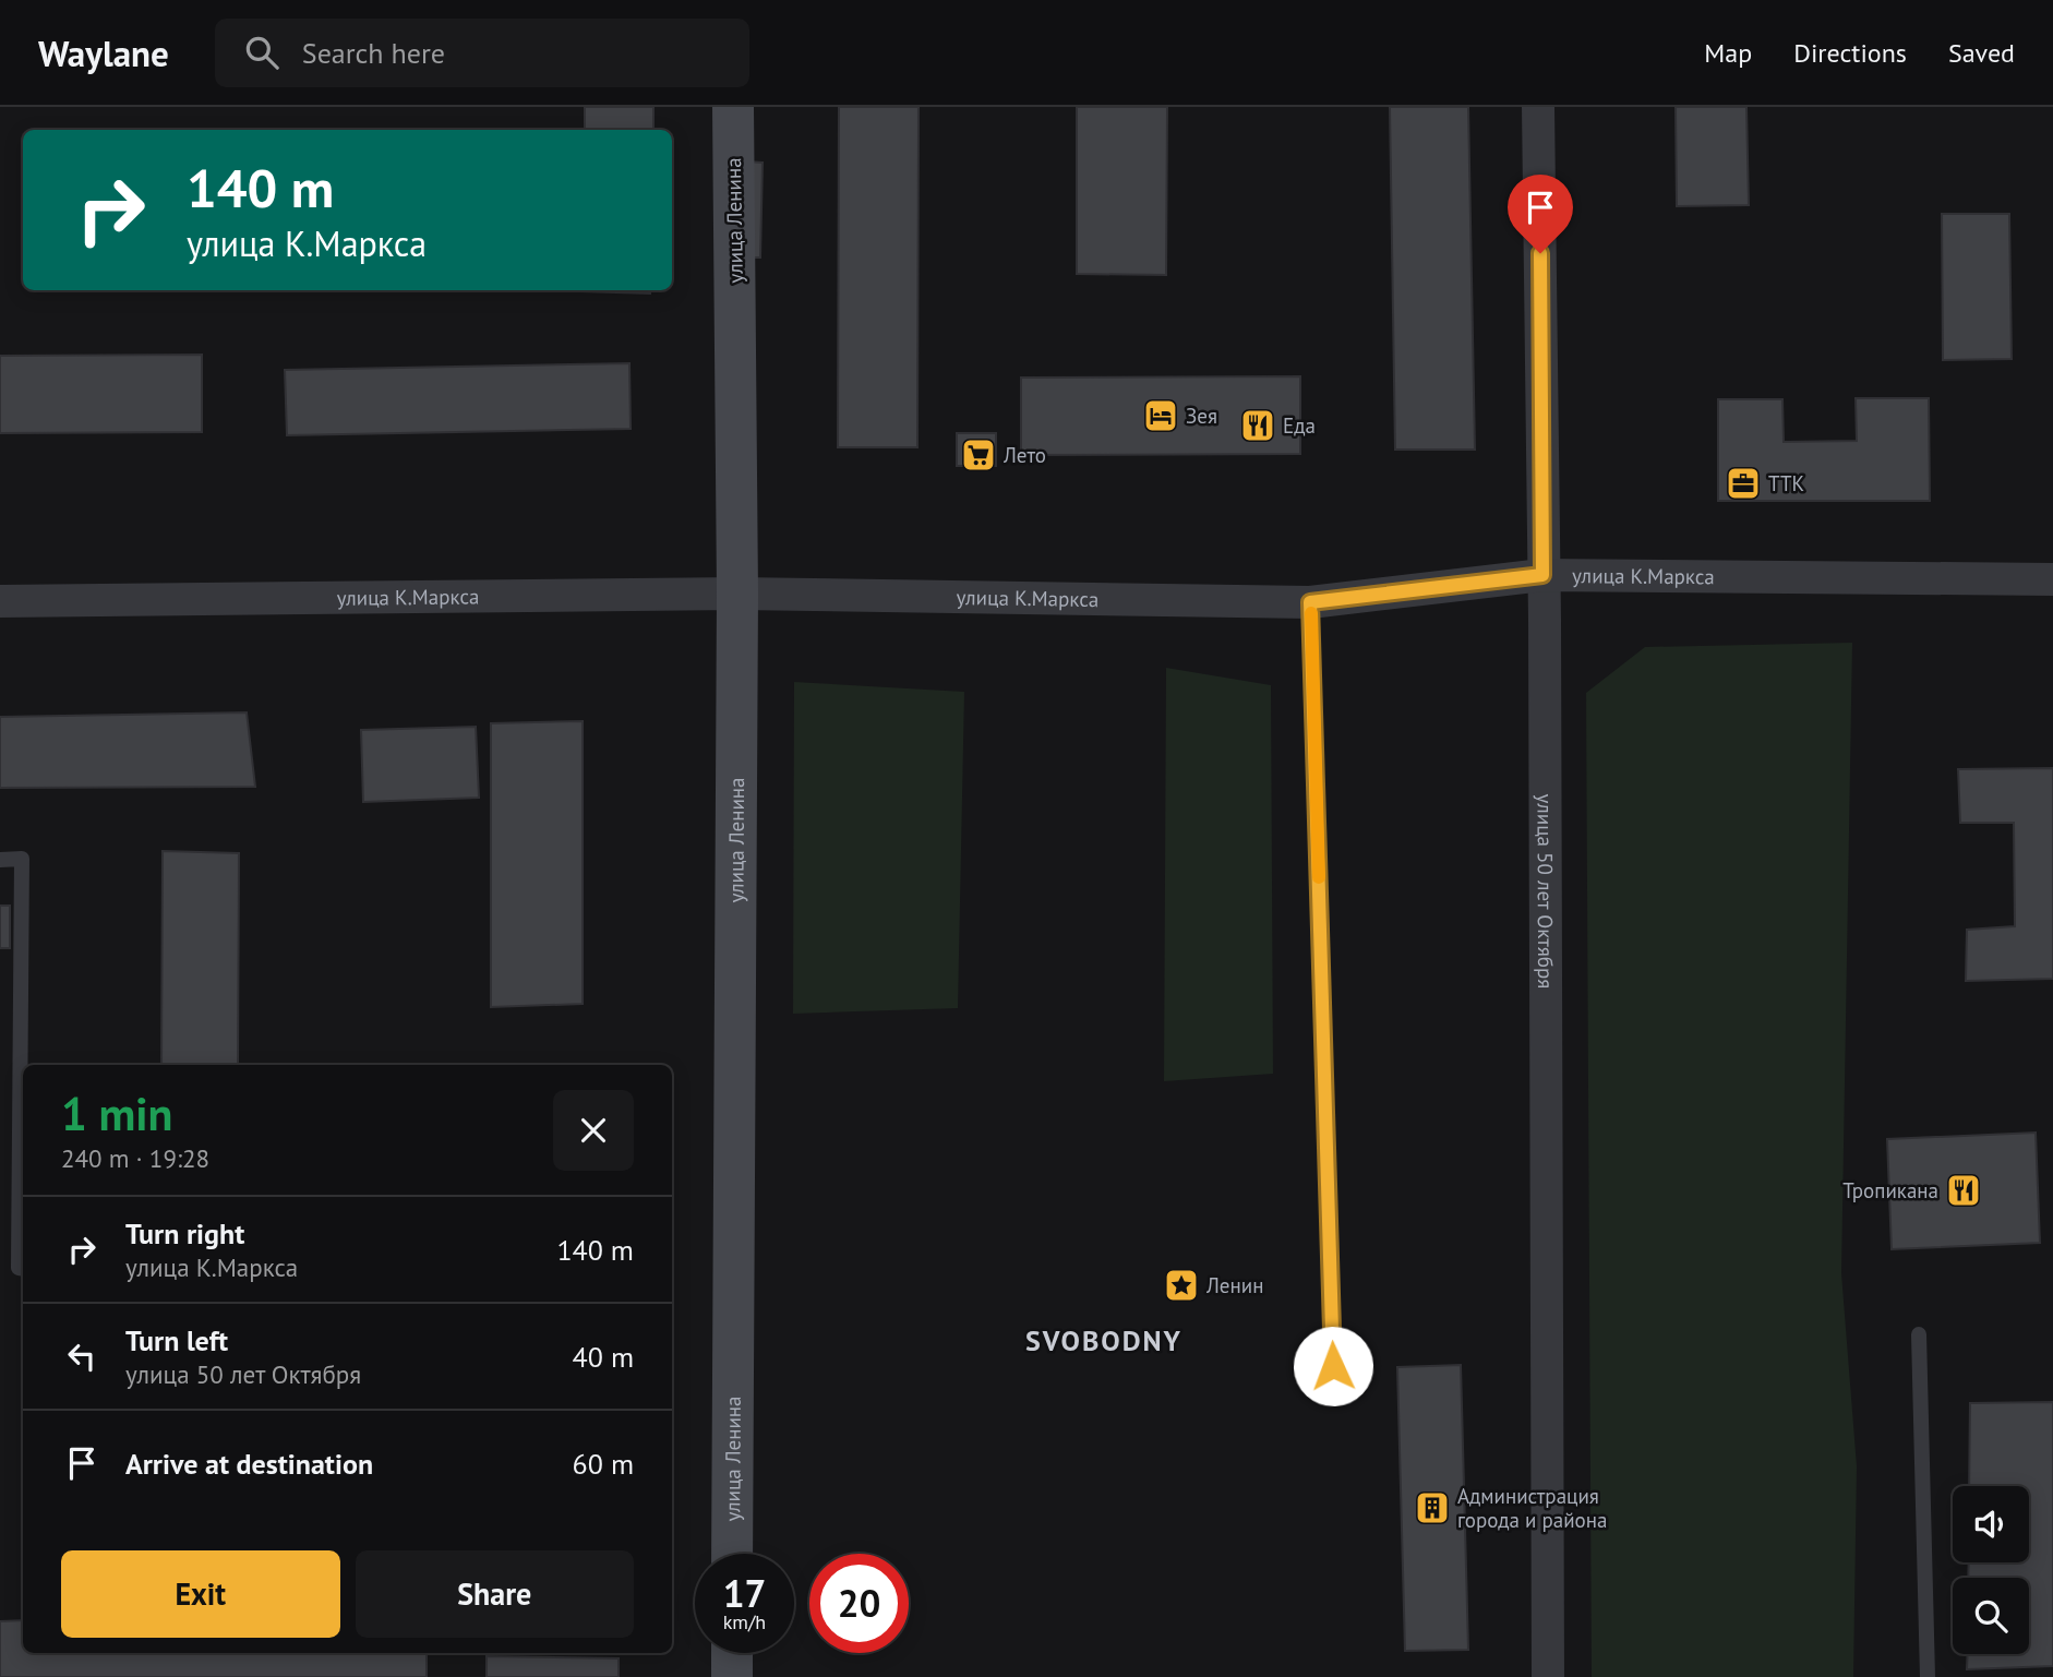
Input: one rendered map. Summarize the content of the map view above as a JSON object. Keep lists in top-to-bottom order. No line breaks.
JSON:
{"streets":{"main road":["улица Ленина"],"street":["улица К.Маркса","улица 50 лет Октября"]},"crossings":[["улица Ленина","улица К.Маркса"],["улица К.Маркса","улица 50 лет Октября"]],"districts":["SVOBODNY"],"places":{"hotel":["Зея"],"restaurant":["Еда","Тропикана"],"supermarket":["Лето"],"office":["ТТК"],"place":["Ленин"],"building":["Администрация города и района"]},"page":{"header":"Waylane","search":"Search here","nav":["Map","Directions","Saved"],"turn":["140 m","улица К.Маркса"],"heading":["1 min","240 m · 19:28"],"list":[{"name":"Turn right","note":"улица К.Маркса","value":"140 m"},{"name":"Turn left","note":"улица 50 лет Октября","value":"40 m"},{"name":"Arrive at destination","value":"60 m"}],"buttons":["Exit","Share"],"speed":"17 km/h","limit":"20"}}
